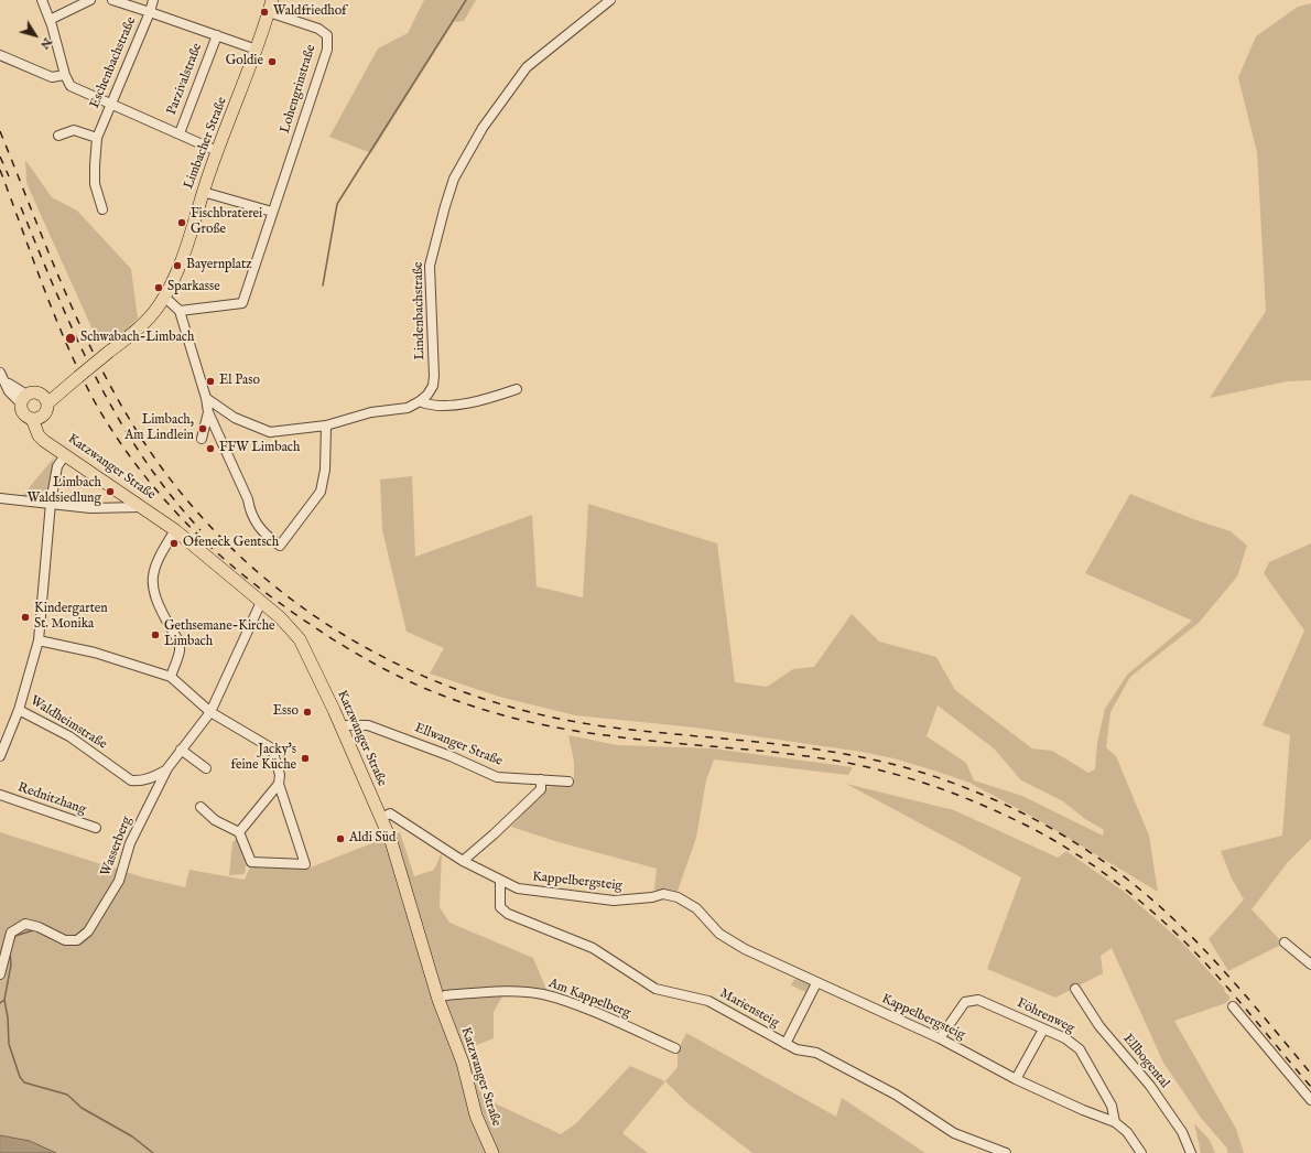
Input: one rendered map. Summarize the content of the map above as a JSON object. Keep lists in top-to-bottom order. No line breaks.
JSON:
{"streets":{"main road":["Limbacher Straße","Katzwanger Straße"],"street":["Eschenbachstraße","Parzivalstraße","Lohengrinstraße","Lindenbachstraße","Waldheimstraße","Ellwanger Straße","Rednitzhang","Wasserberg","Kappelbergsteig","Am Kappelberg","Mariensteig","Föhrenweg","Ellbogental"]},"crossings":[["Eschenbachstraße","Parzivalstraße"],["Eschenbachstraße","Limbacher Straße"],["Lohengrinstraße","Limbacher Straße"],["Limbacher Straße","Katzwanger Straße"],["Katzwanger Straße","Waldheimstraße"],["Katzwanger Straße","Ellwanger Straße"],["Katzwanger Straße","Wasserberg"],["Katzwanger Straße","Kappelbergsteig"],["Katzwanger Straße","Am Kappelberg"],["Waldheimstraße","Wasserberg"],["Kappelbergsteig","Mariensteig"],["Kappelbergsteig","Föhrenweg"]],"places":["Waldfriedhof","Goldie","Fischbraterei Große","Bayernplatz","Sparkasse","Schwabach-Limbach","El Paso","Limbach, Am Lindlein","FFW Limbach","Limbach Waldsiedlung","Ofeneck Gentsch","Kindergarten St. Monika","Gethsemane-Kirche Limbach","Esso","Jacky's feine Küche","Aldi Süd"],"north":"bottom right"}
